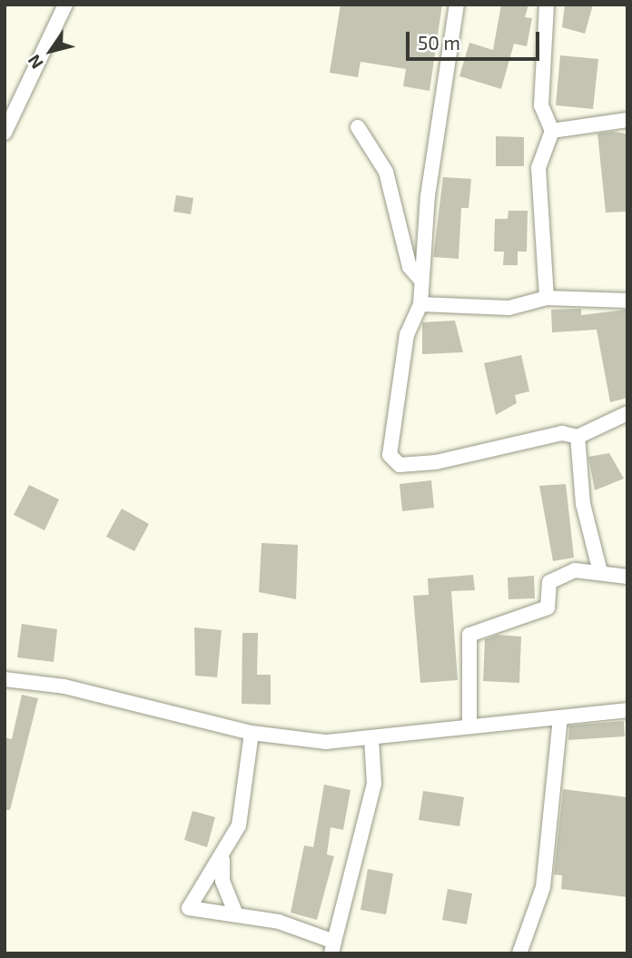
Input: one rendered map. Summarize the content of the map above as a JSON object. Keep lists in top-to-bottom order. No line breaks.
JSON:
{"scale_bar":"50 m","north":"bottom left"}
